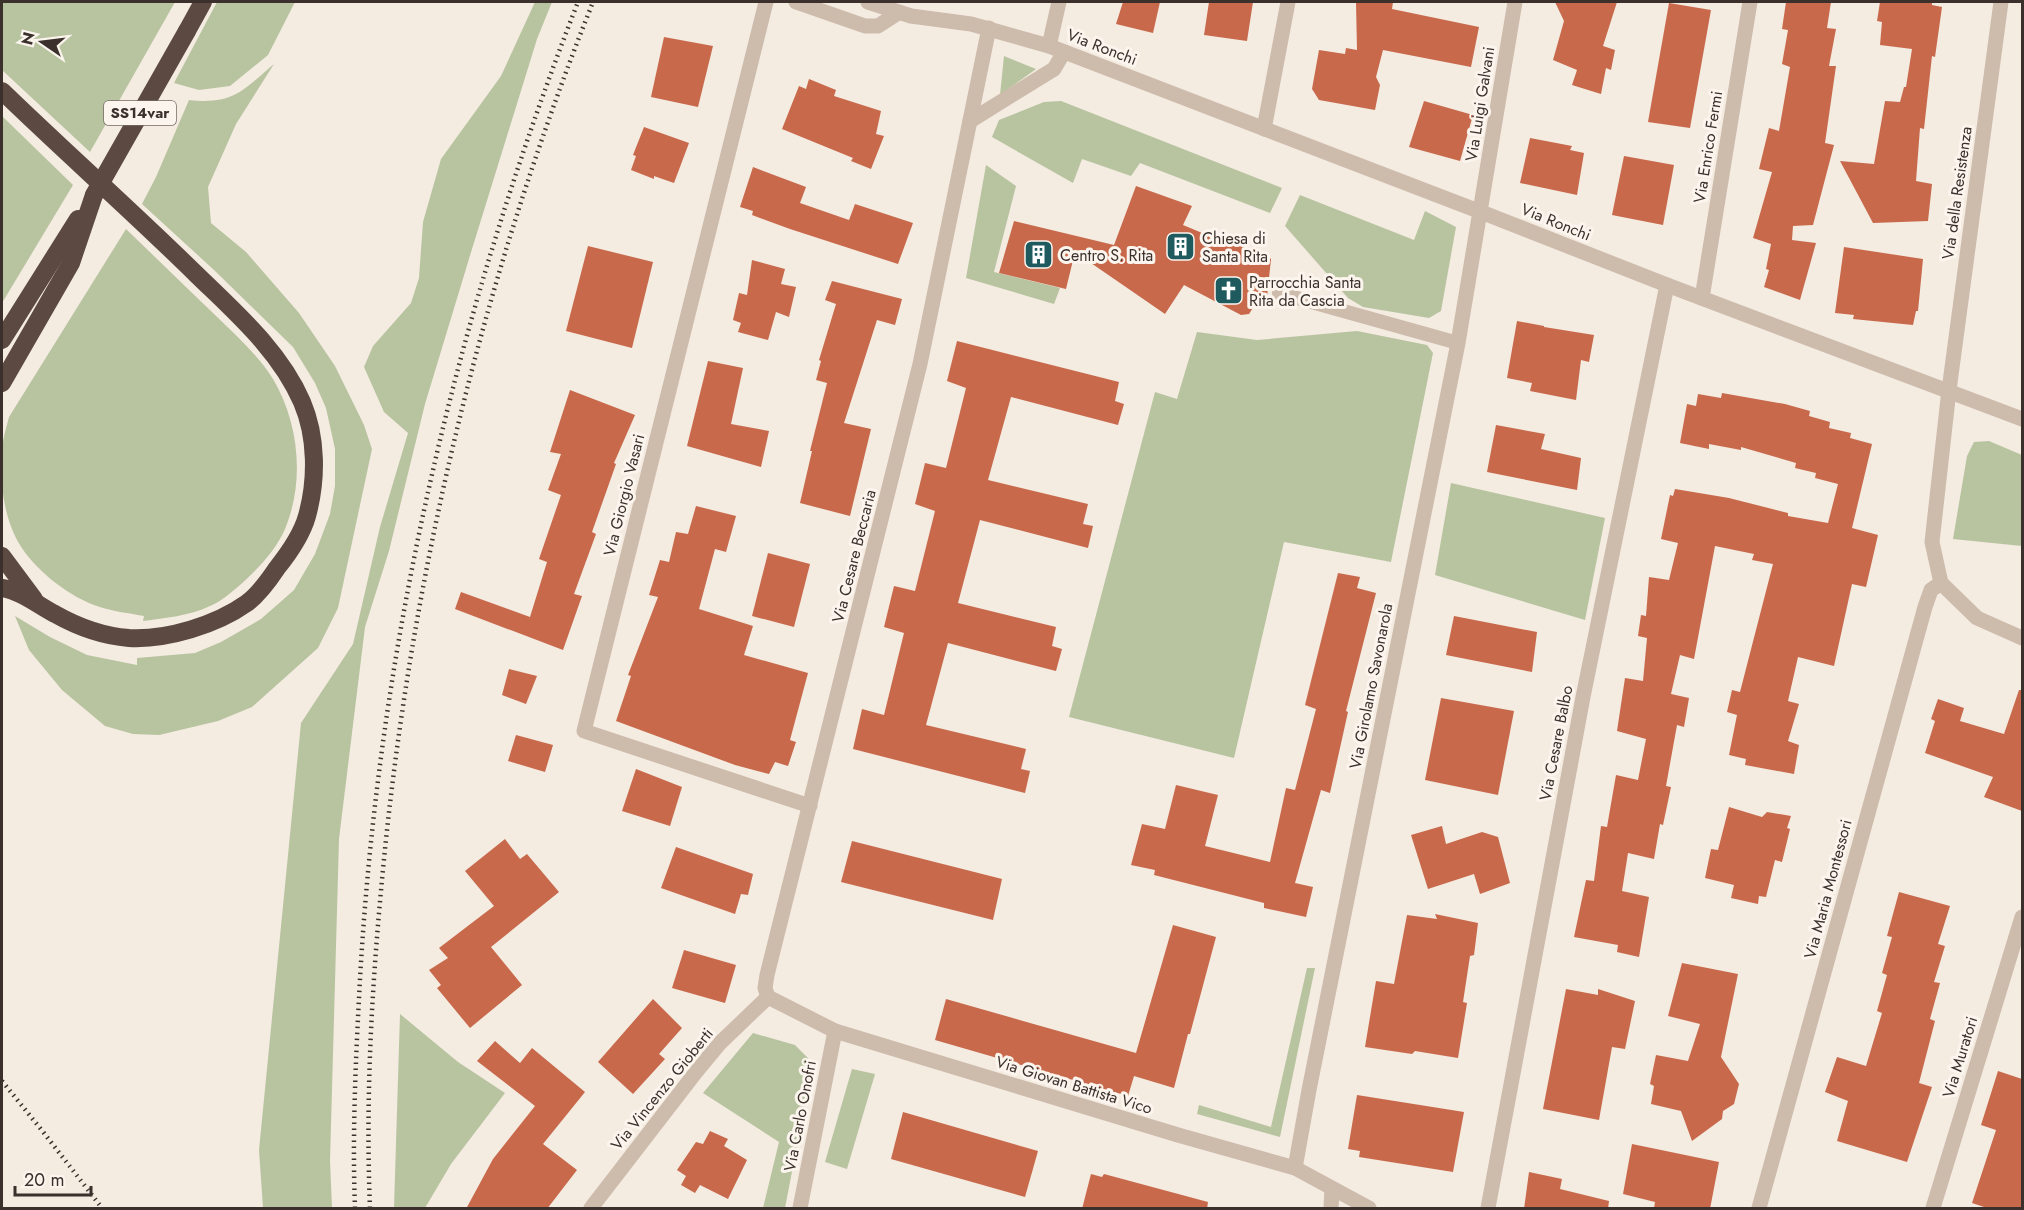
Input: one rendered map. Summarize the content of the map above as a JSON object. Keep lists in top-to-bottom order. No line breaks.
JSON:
{"streets":{"highway":["SS14var"],"street":["Via Ronchi","Via Luigi Galvani","Via Enrico Fermi","Via della Resistenza","Via Giorgio Vasari","Via Cesare Beccaria","Via Girolamo Savonarola","Via Cesare Balbo","Via Maria Montessori","Via Muratori","Via Giovan Battista Vico","Via Vincenzo Gioberti","Via Carlo Onofri"]},"crossings":[["Via Ronchi","Via Luigi Galvani"],["Via Ronchi","Via Enrico Fermi"],["Via Ronchi","Via della Resistenza"],["Via Ronchi","Via Cesare Beccaria"],["Via Ronchi","Via Girolamo Savonarola"],["Via Ronchi","Via Cesare Balbo"],["Via Luigi Galvani","Via Girolamo Savonarola"],["Via Giorgio Vasari","Via Cesare Beccaria"],["Via Cesare Beccaria","Via Giovan Battista Vico"],["Via Cesare Beccaria","Via Vincenzo Gioberti"],["Via Girolamo Savonarola","Via Giovan Battista Vico"],["Via Giovan Battista Vico","Via Vincenzo Gioberti"],["Via Giovan Battista Vico","Via Carlo Onofri"]],"places":{"building":["Chiesa di Santa Rita","Centro S. Rita"],"church":["Parrocchia Santa Rita da Cascia"]},"scale_bar":"20 m","north":"left"}
